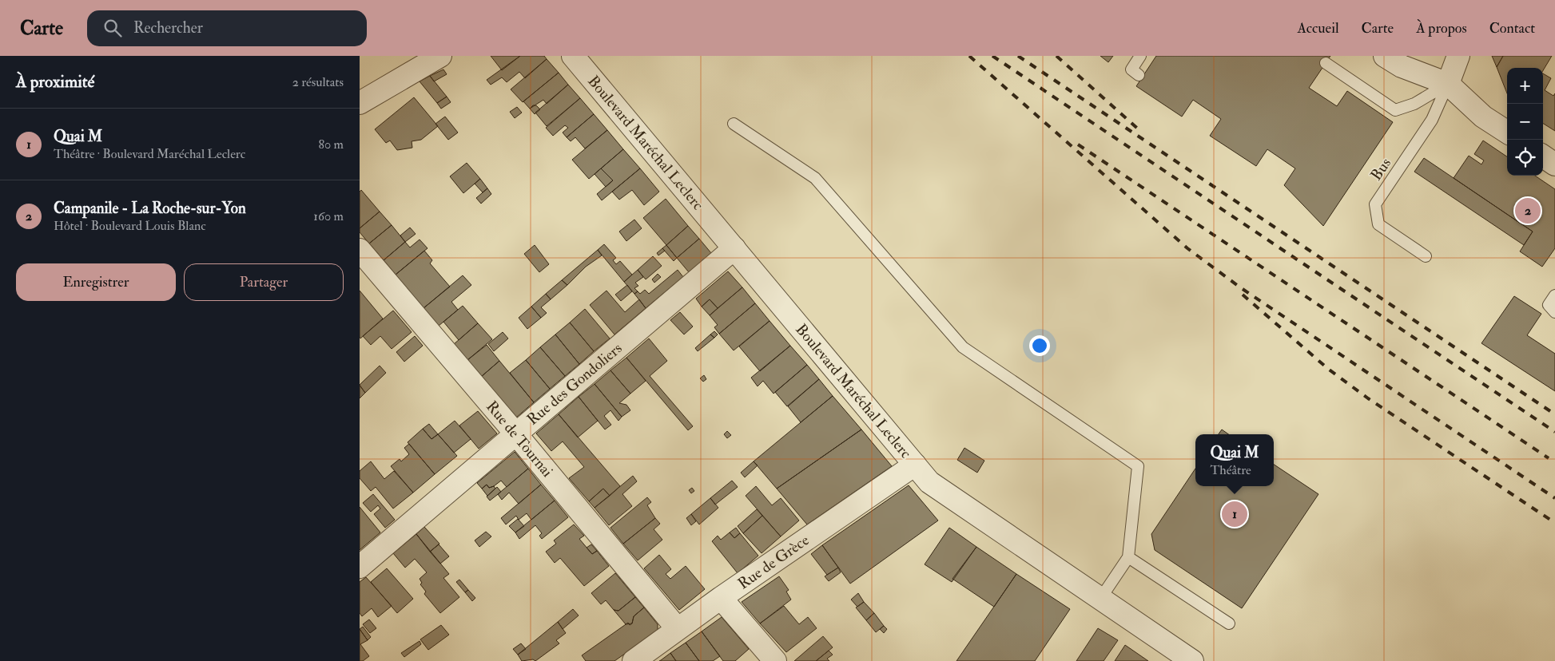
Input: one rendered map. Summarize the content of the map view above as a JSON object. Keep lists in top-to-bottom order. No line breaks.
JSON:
{"streets":{"street":["Boulevard Maréchal Leclerc","Rue des Gondoliers","Rue de Tournai","Rue de Grèce"],"lane":["Bus"]},"crossings":[["Boulevard Maréchal Leclerc","Rue des Gondoliers"],["Boulevard Maréchal Leclerc","Rue de Grèce"],["Rue des Gondoliers","Rue de Tournai"],["Rue de Tournai","Rue de Grèce"]],"page":{"header":"Carte","search":"Rechercher","nav":["Accueil","Carte","À propos","Contact"],"heading":["À proximité","2 résultats"],"map_buttons":["+","−"],"list":[{"mark":"1","name":"Quai M","note":"Théâtre · Boulevard Maréchal Leclerc","value":"80 m"},{"mark":"2","name":"Campanile - La Roche-sur-Yon","note":"Hôtel · Boulevard Louis Blanc","value":"160 m"}],"pins":["2","1"],"buttons":["Enregistrer","Partager"],"popup":["Quai M","Théâtre"]}}
